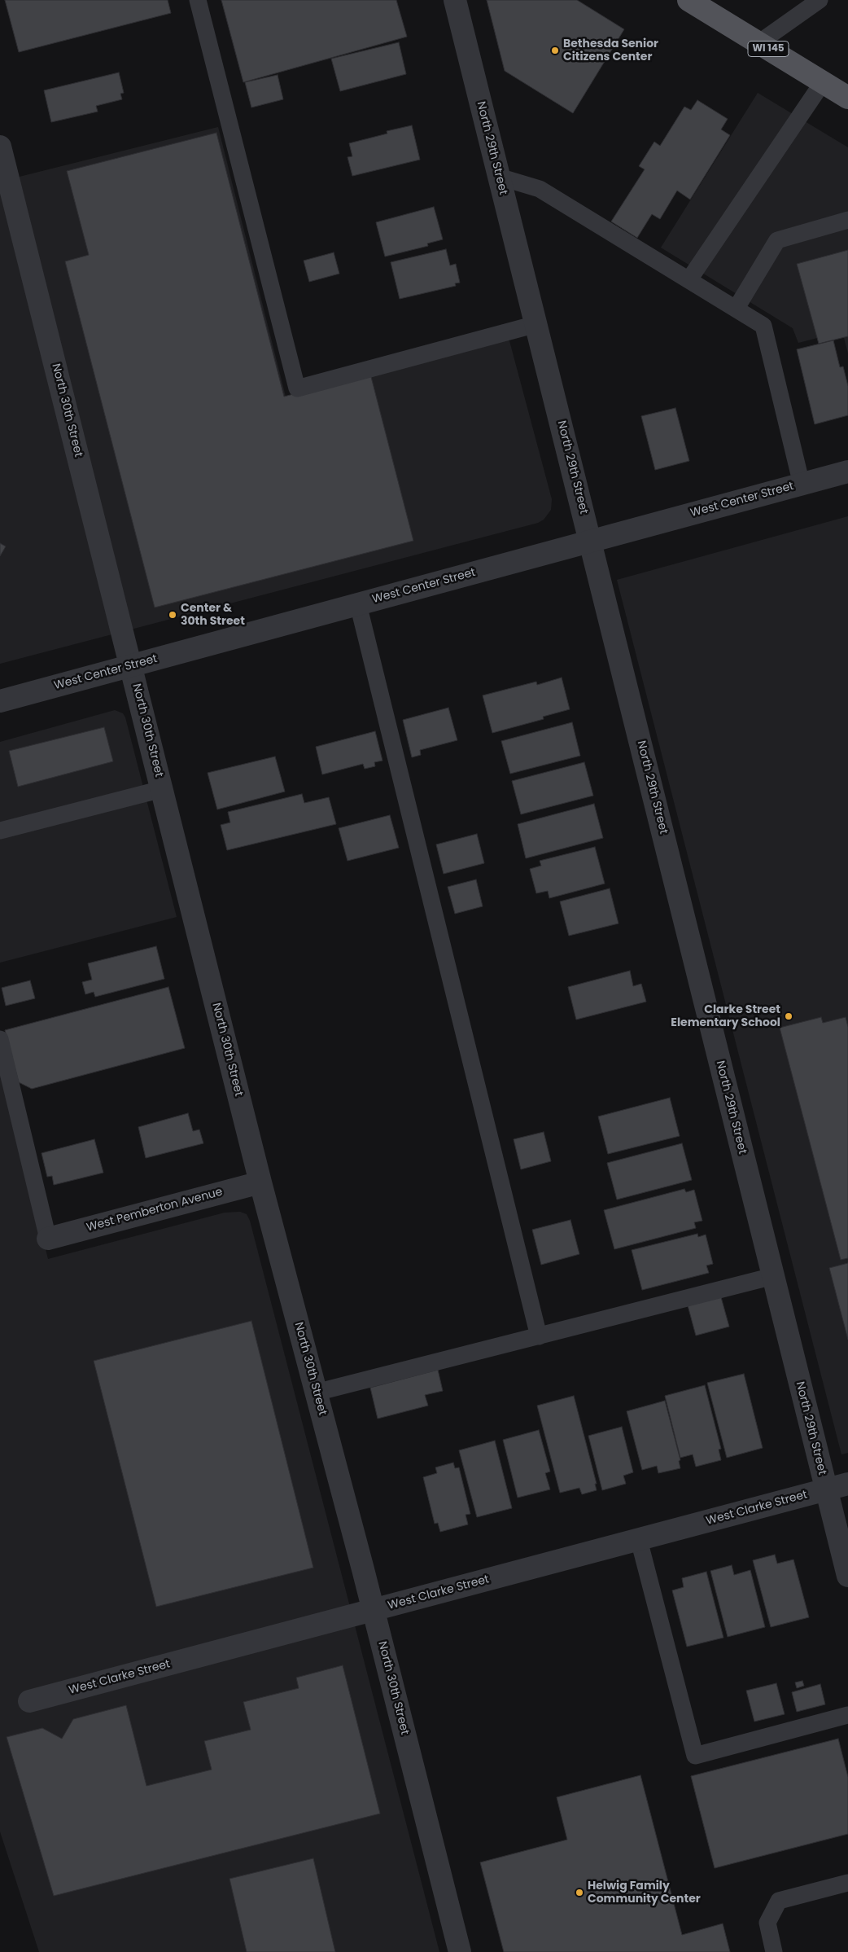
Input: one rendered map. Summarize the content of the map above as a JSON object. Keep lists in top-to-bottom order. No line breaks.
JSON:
{"streets":{"main road":["WI 145"],"street":["North 29th Street","North 30th Street","West Center Street","West Pemberton Avenue","West Clarke Street"]},"crossings":[["North 29th Street","West Center Street"],["North 29th Street","West Clarke Street"],["North 30th Street","West Center Street"],["North 30th Street","West Pemberton Avenue"],["North 30th Street","West Clarke Street"]],"places":["Bethesda Senior Citizens Center","Center & 30th Street","Clarke Street Elementary School","Helwig Family Community Center"]}
